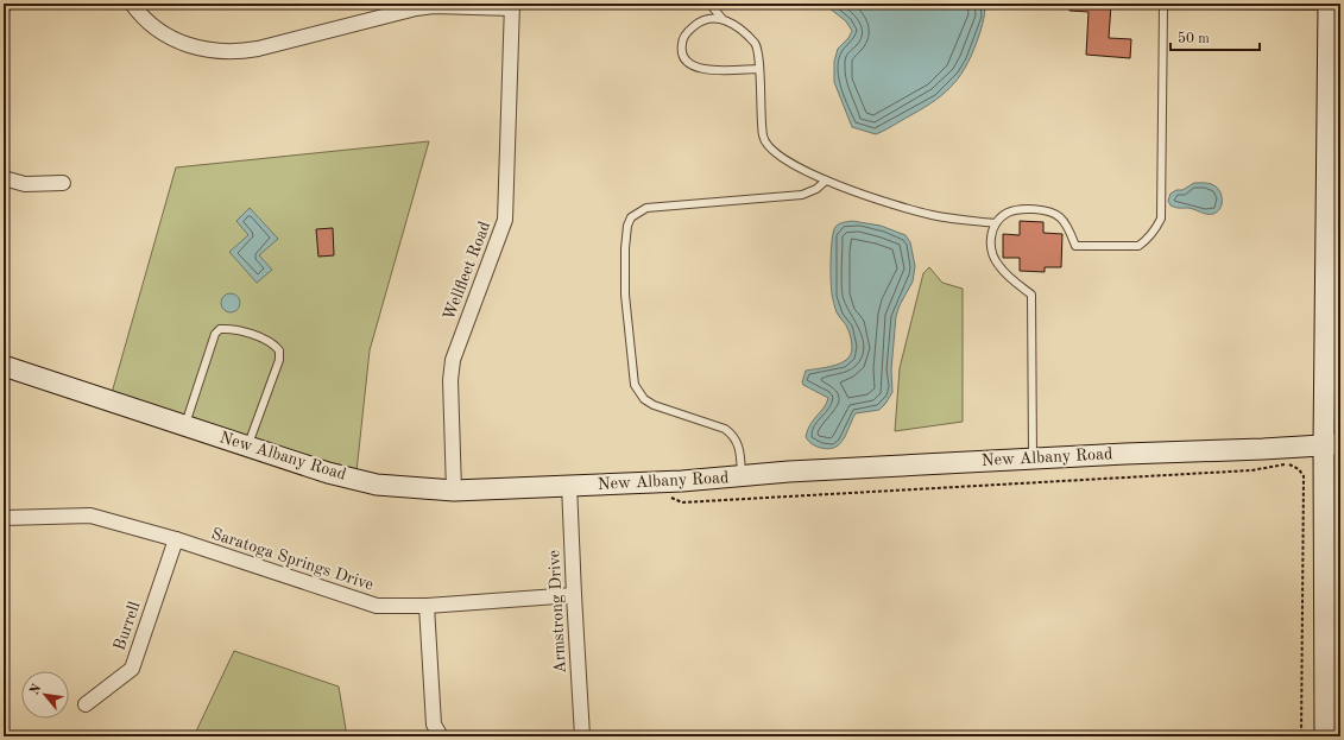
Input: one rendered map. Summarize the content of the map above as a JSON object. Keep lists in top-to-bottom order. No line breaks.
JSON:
{"streets":{"street":["Wellfleet Road","New Albany Road","Saratoga Springs Drive","Armstrong Drive","Burrell"]},"crossings":[["Wellfleet Road","New Albany Road"],["New Albany Road","Armstrong Drive"],["Saratoga Springs Drive","Armstrong Drive"],["Saratoga Springs Drive","Burrell"]],"scale_bar":"50 m","north":"top left"}
